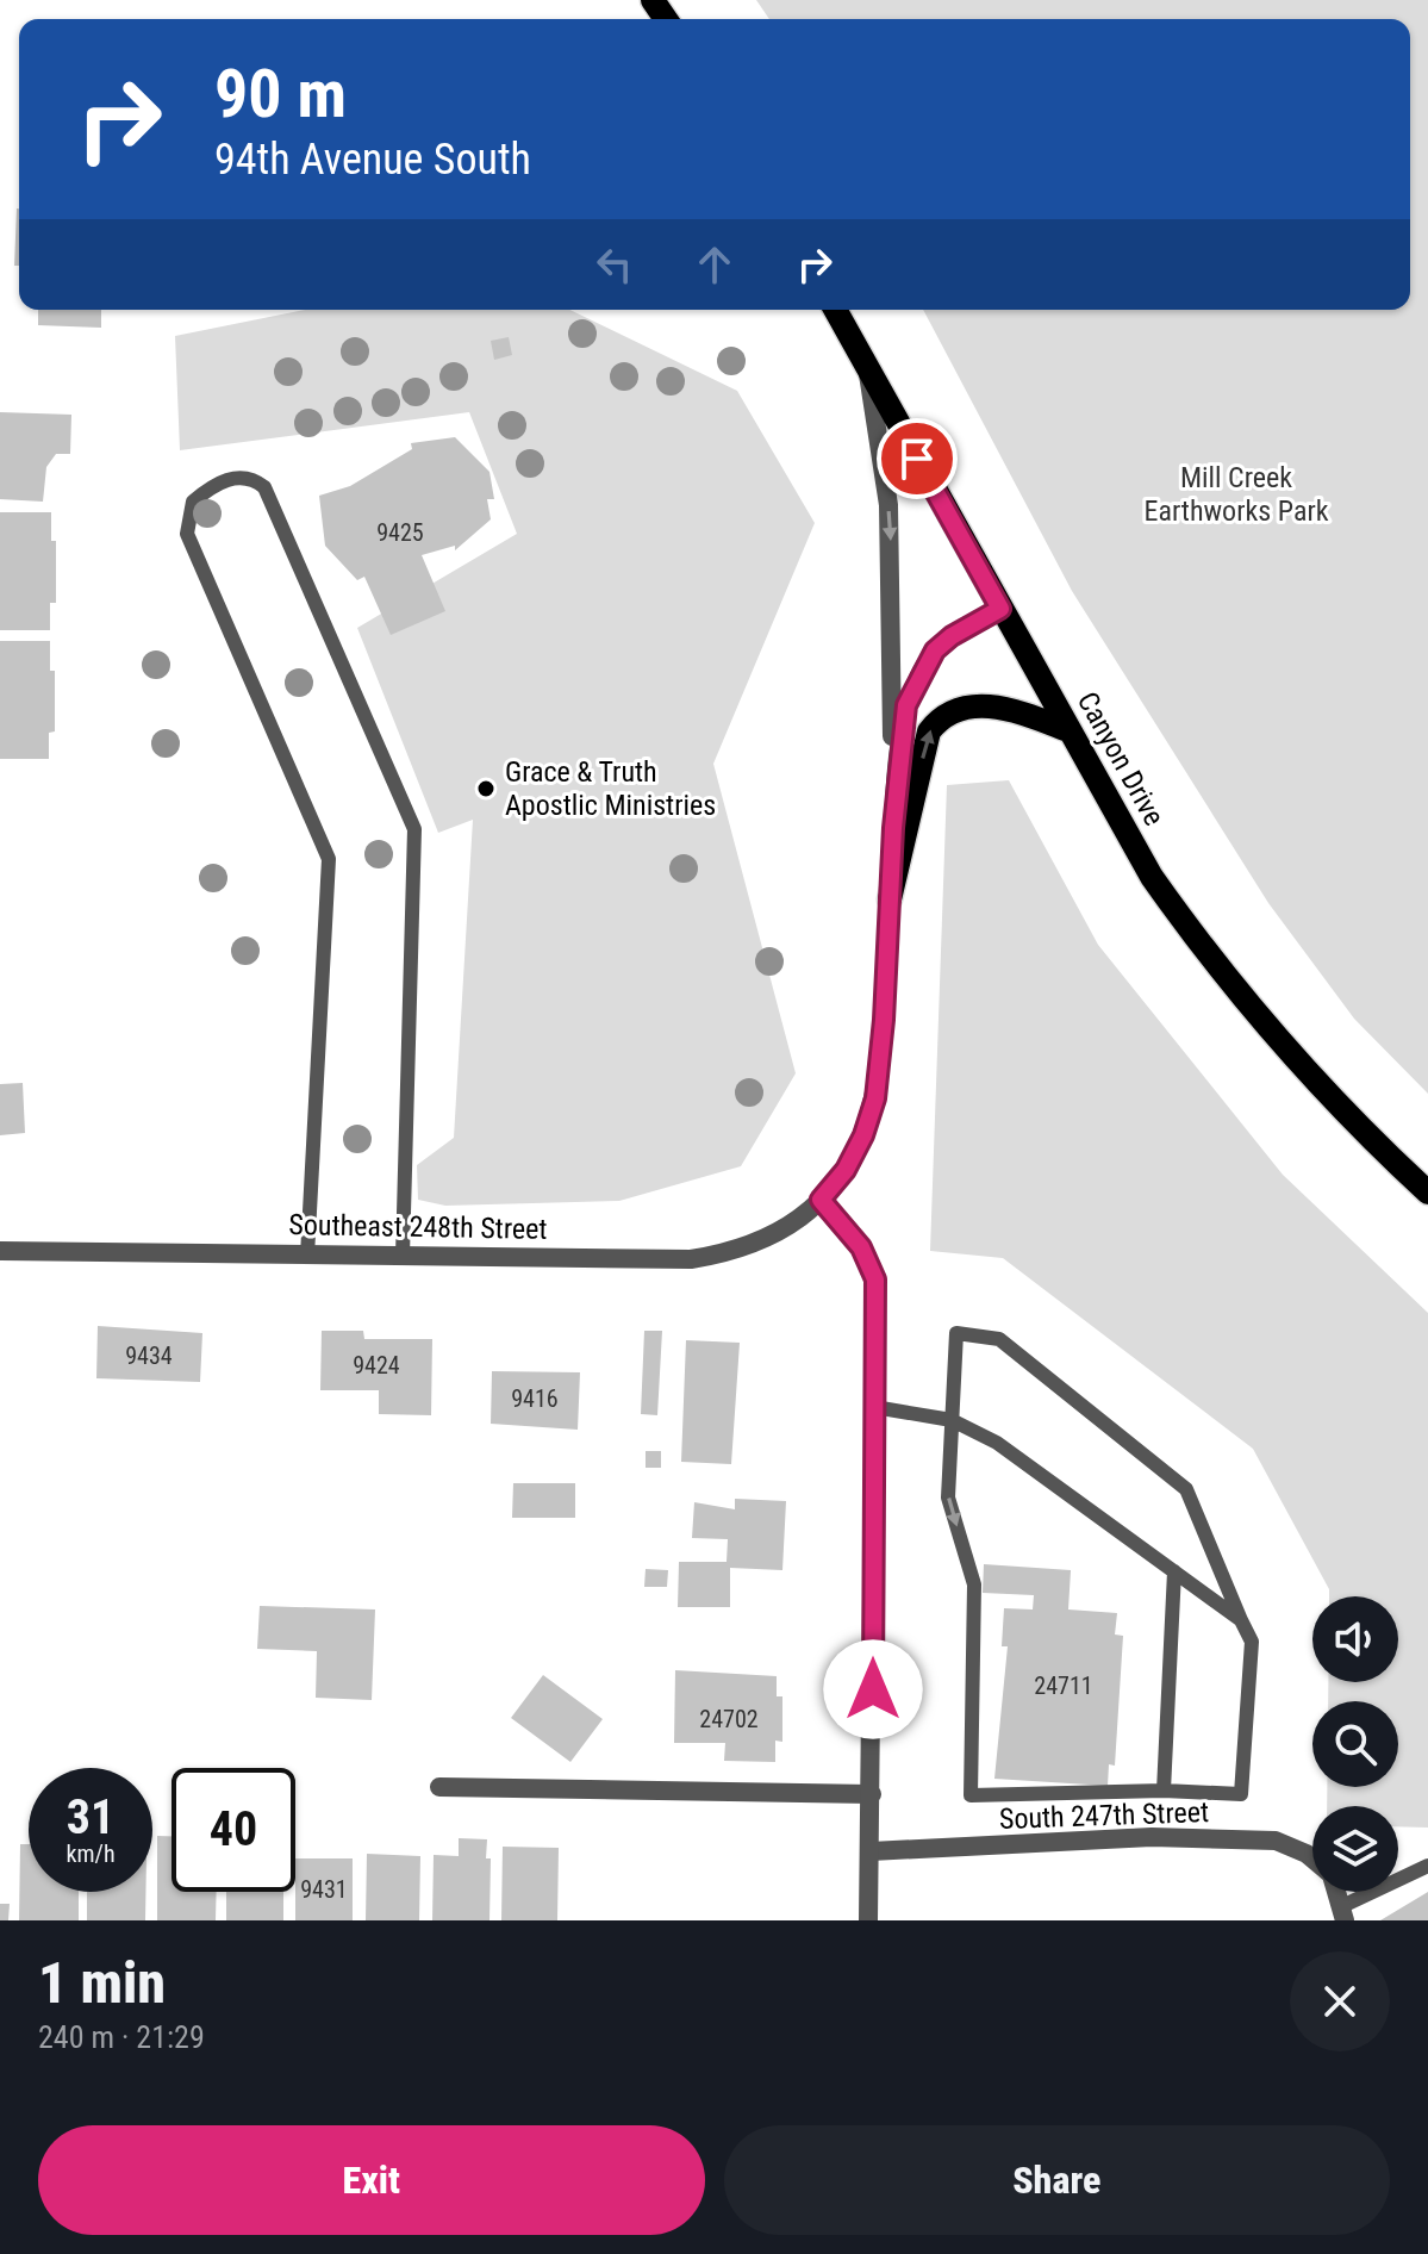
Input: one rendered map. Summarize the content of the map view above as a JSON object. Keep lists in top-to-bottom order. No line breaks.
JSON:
{"streets":{"main road":["Canyon Drive"],"street":["Southeast 248th Street","South 247th Street"]},"parks":["Mill Creek Earthworks Park"],"places":["Grace & Truth Apostlic Ministries"],"house_numbers":["9425","9434","9424","9416","24711","24702","9431"],"page":{"turn":["90 m","94th Avenue South"],"speed":"31 km/h","limit":"40","heading":["1 min","240 m · 21:29"],"buttons":["Exit","Share"]}}
